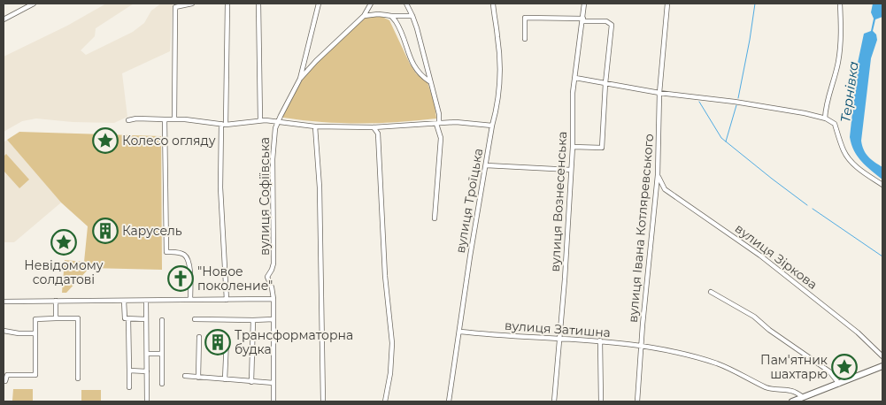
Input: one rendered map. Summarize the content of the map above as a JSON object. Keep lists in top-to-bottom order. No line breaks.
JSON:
{"streets":{"street":["вулиця Софіївська","вулиця Троїцька","вулиця Вознесенська","вулиця Івана Котляревського","вулиця Зіркова","вулиця Затишна"]},"crossings":[["вулиця Троїцька","вулиця Затишна"],["вулиця Вознесенська","вулиця Затишна"],["вулиця Івана Котляревського","вулиця Зіркова"],["вулиця Івана Котляревського","вулиця Затишна"]],"water":["Тернівка"],"places":{"place":["Колесо огляду","Невідомому солдатові","Пам'ятник шахтарю"],"building":["Карусель","Трансформаторна будка"],"church":["\"Новое поколение\""]}}
